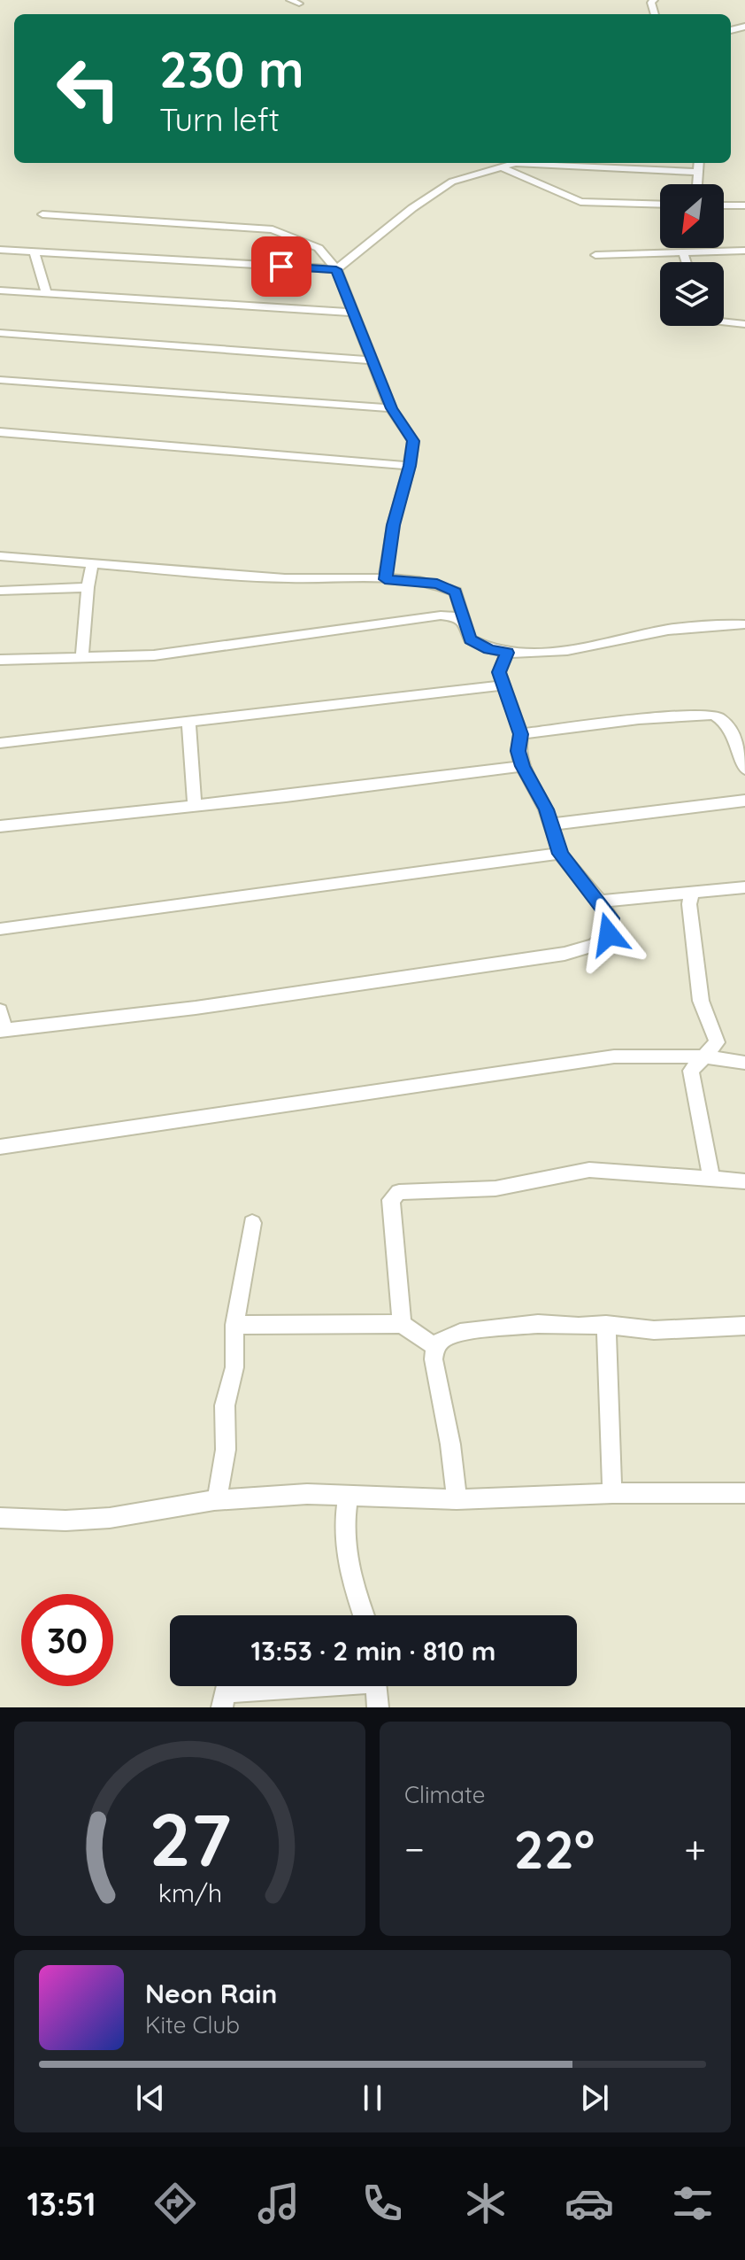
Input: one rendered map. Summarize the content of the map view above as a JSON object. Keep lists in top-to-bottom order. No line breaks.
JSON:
{"north":"bottom left","page":{"turn":["230 m","Turn left"],"limit":"30","trip":"13:53 · 2 min · 810 m","tile":"Climate","heat":["−","22°","+"],"song":["Neon Rain","Kite Club"],"tabs":"13:51","gauge":["27","km/h"]}}
